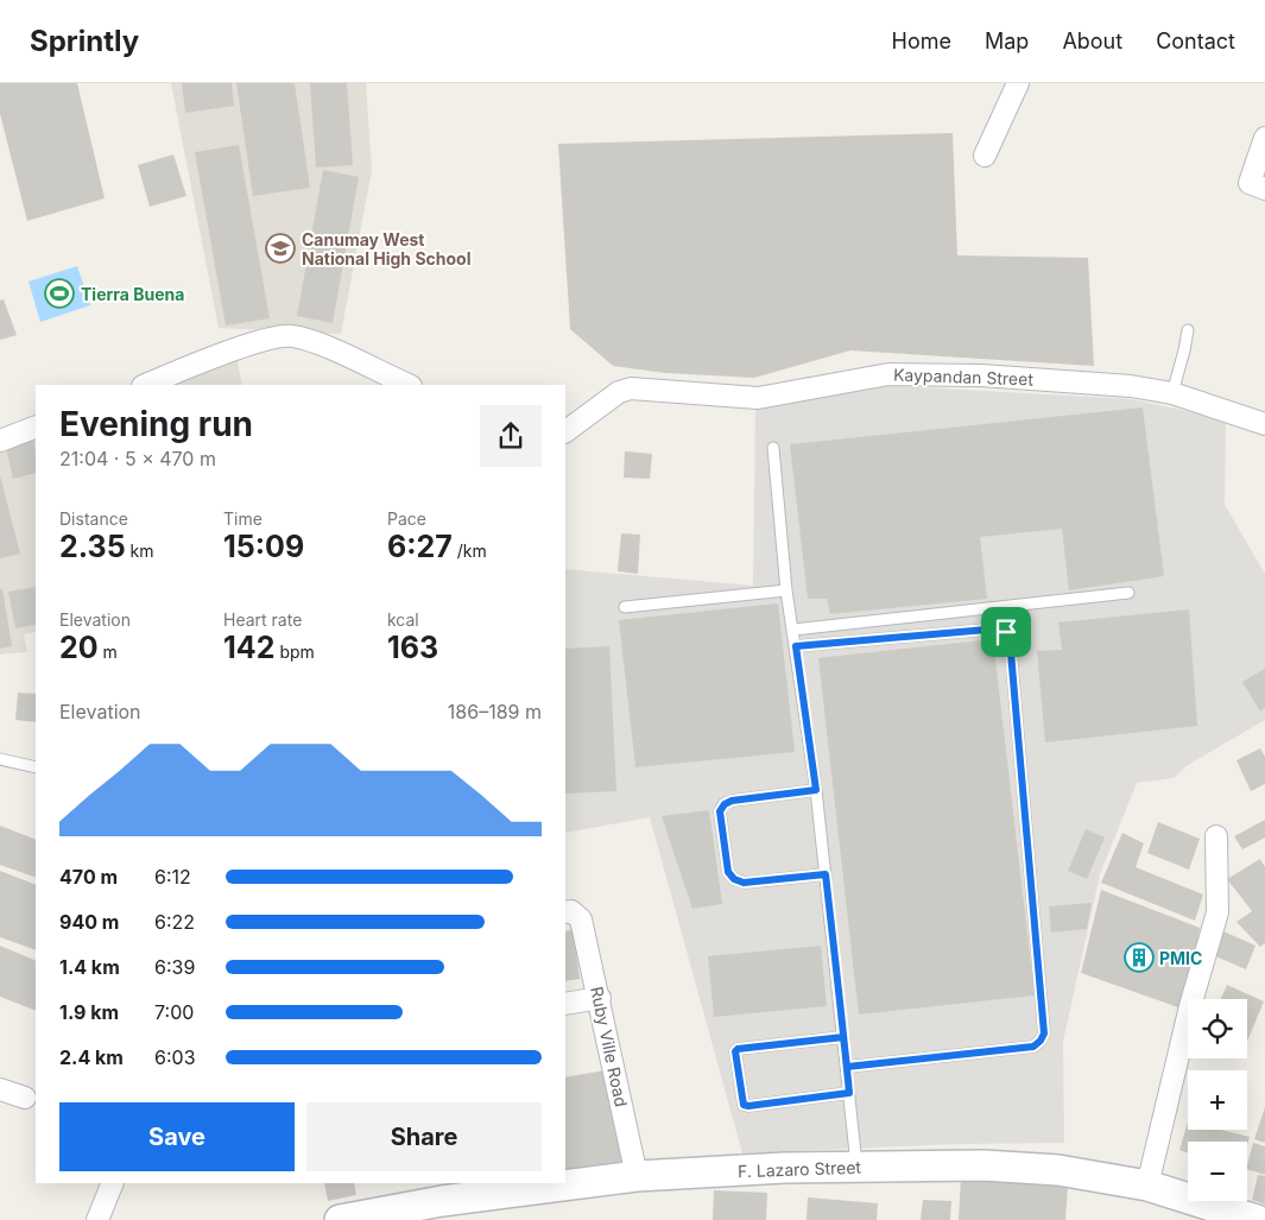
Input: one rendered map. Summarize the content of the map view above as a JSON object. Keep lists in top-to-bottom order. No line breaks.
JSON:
{"streets":{"street":["Kaypandan Street","Ruby Ville Road","F. Lazaro Street"]},"crossings":[["Ruby Ville Road","F. Lazaro Street"]],"places":{"school or university":["Canumay West National High School"],"sports":["Tierra Buena"],"building":["PMIC"]},"page":{"header":"Sprintly","nav":["Home","Map","About","Contact"],"heading":["Evening run","21:04 · 5 × 470 m"],"stats":[["Distance","2.35 km"],["Time","15:09"],["Pace","6:27 /km"],["Elevation","20 m"],["Heart rate","142 bpm"],["kcal","163"]],"chart":["Elevation","186–189 m"],"list":[{"name":"470 m","note":"6:12"},{"name":"940 m","note":"6:22"},{"name":"1.4 km","note":"6:39"},{"name":"1.9 km","note":"7:00"},{"name":"2.4 km","note":"6:03"}],"map_buttons":["+","−"],"buttons":["Save","Share"]}}
